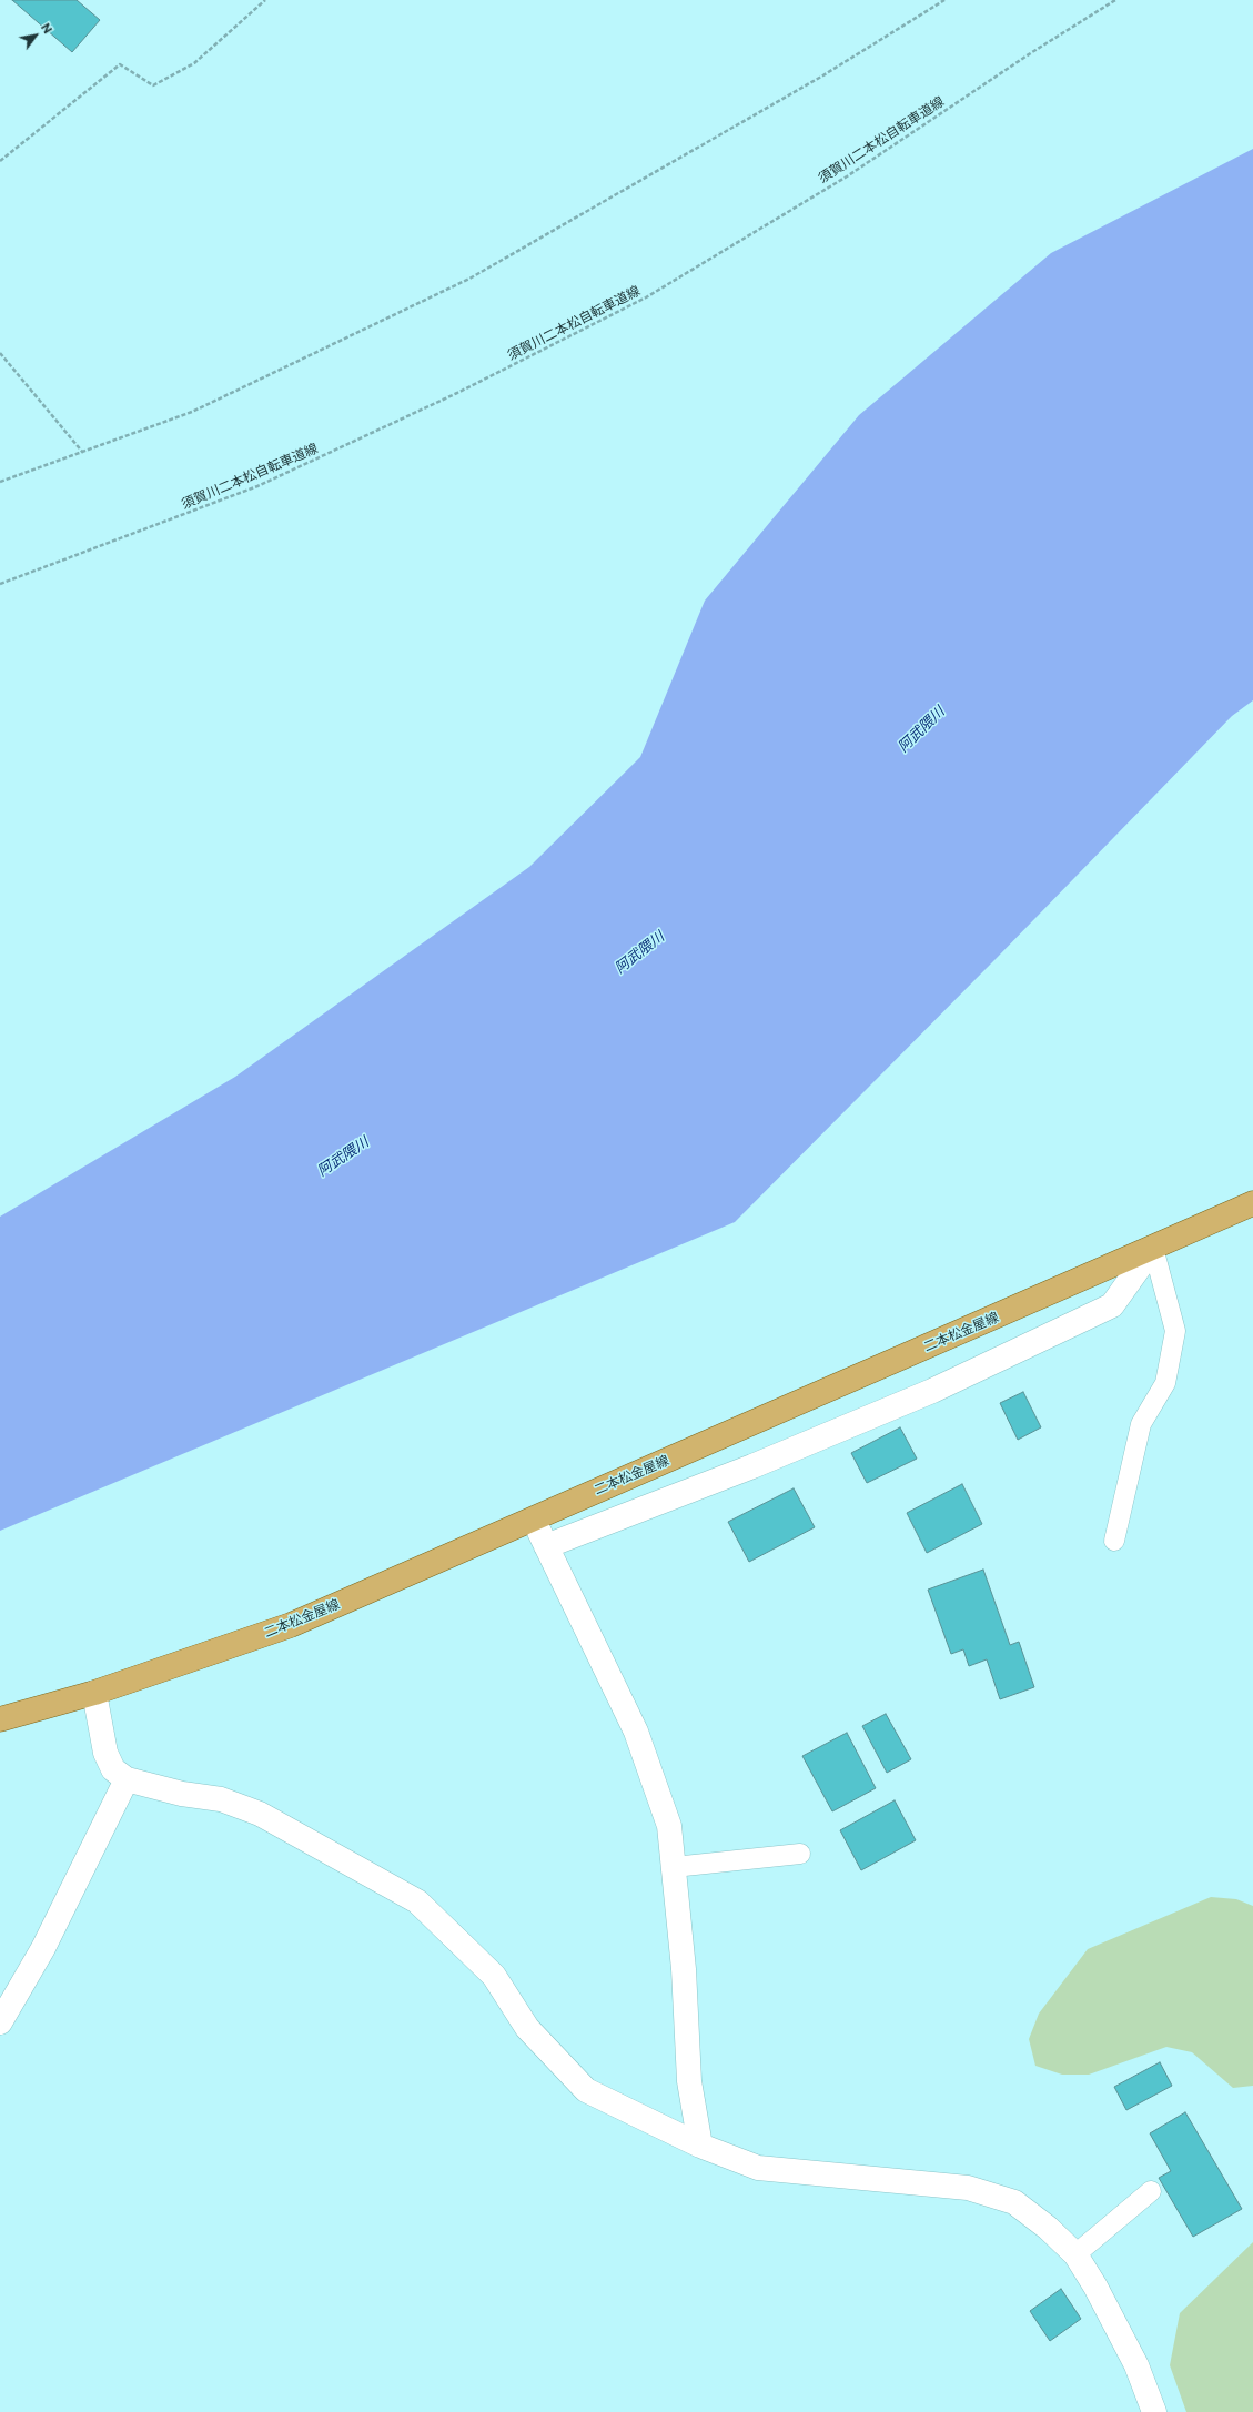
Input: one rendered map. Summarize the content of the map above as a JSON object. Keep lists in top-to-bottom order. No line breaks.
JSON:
{"streets":{"main road":["二本松金屋線"],"path":["須賀川二本松自転車道線"]},"water":["阿武隈川"],"north":"top right"}
